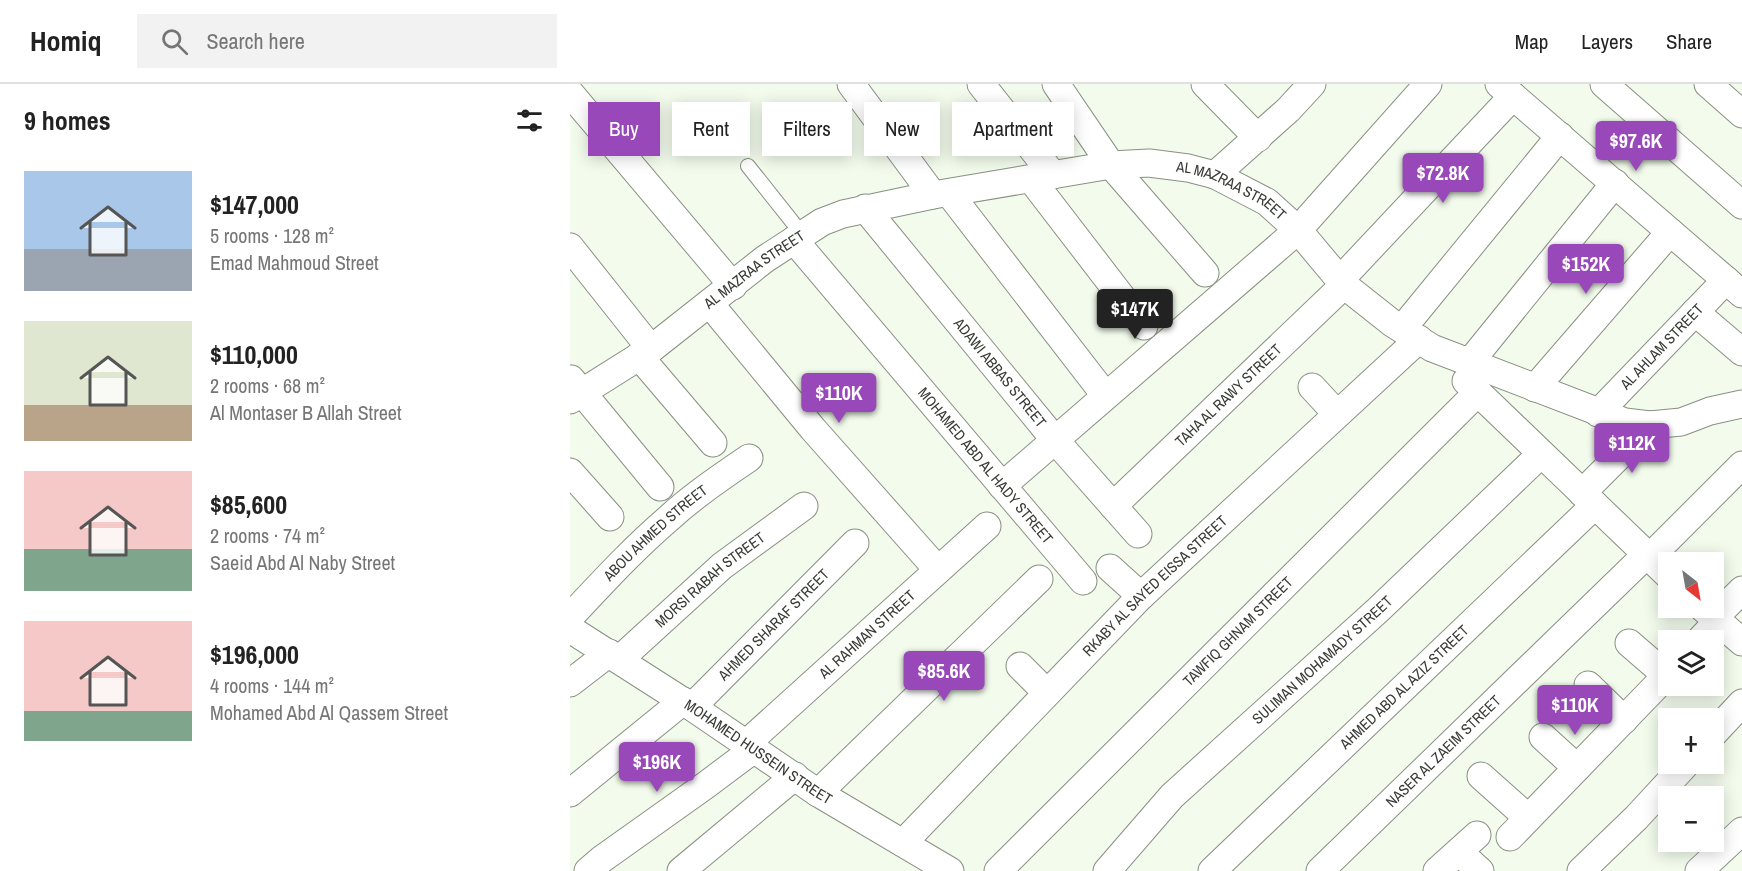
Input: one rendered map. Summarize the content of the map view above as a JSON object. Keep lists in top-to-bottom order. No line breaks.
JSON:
{"streets":{"street":["AL MAZRAA STREET","AL AHLAM STREET","ADAWI ABBAS STREET","TAHA AL RAWY STREET","MOHAMED ABD AL HADY STREET","ABOU AHMED STREET","MORSI RABAH STREET","RKABY AL SAYED EISSA STREET","AHMED SHARAF STREET","TAWFIQ GHNAM STREET","AL RAHMAN STREET","SULIMAN MOHAMADY STREET","AHMED ABD AL AZIZ STREET","NASER AL ZAEIM STREET","MOHAMED HUSSEIN STREET"]},"crossings":[["AL MAZRAA STREET","AL AHLAM STREET"],["AL MAZRAA STREET","ADAWI ABBAS STREET"],["AL MAZRAA STREET","TAHA AL RAWY STREET"],["AL MAZRAA STREET","MOHAMED ABD AL HADY STREET"],["AL MAZRAA STREET","RKABY AL SAYED EISSA STREET"],["AL MAZRAA STREET","AHMED ABD AL AZIZ STREET"],["ADAWI ABBAS STREET","TAHA AL RAWY STREET"],["MORSI RABAH STREET","MOHAMED HUSSEIN STREET"],["RKABY AL SAYED EISSA STREET","MOHAMED HUSSEIN STREET"],["AHMED SHARAF STREET","MOHAMED HUSSEIN STREET"],["AL RAHMAN STREET","MOHAMED HUSSEIN STREET"]],"north":"bottom right","page":{"header":"Homiq","search":"Search here","nav":["Map","Layers","Share"],"heading":"9 homes","chip":["Buy","Rent","Filters","New","Apartment"],"price":["$97.6K","$72.8K","$152K","$147K","$110K","$112K","$85.6K","$110K","$196K"],"list":[{"name":"$147,000","note":"5 rooms · 128 m² · Emad Mahmoud Street"},{"name":"$110,000","note":"2 rooms · 68 m² · Al Montaser B Allah Street"},{"name":"$85,600","note":"2 rooms · 74 m² · Saeid Abd Al Naby Street"},{"name":"$196,000","note":"4 rooms · 144 m² · Mohamed Abd Al Qassem Street"}],"map_buttons":["+","−"]}}
